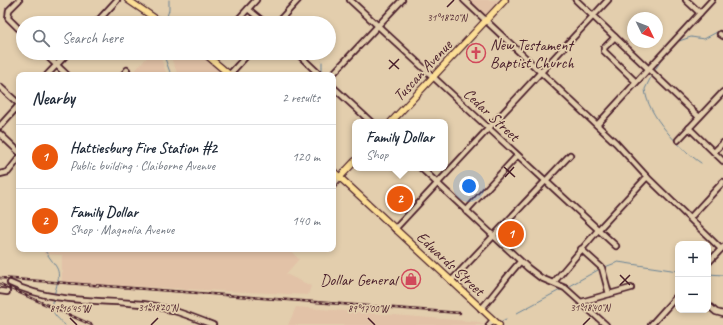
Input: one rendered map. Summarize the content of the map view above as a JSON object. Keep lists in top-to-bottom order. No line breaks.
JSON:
{"streets":{"main road":["Tuscan Avenue","Edwards Street"],"street":["Cedar Street"]},"crossings":[["Tuscan Avenue","Cedar Street"]],"places":{"church":["New Testament Baptist Church"],"shop":["Dollar General"]},"north":"bottom right","page":{"search":"Search here","heading":["Nearby","2 results"],"popup":["Family Dollar","Shop"],"list":[{"mark":"1","name":"Hattiesburg Fire Station #2","note":"Public building · Claiborne Avenue","value":"120 m"},{"mark":"2","name":"Family Dollar","note":"Shop · Magnolia Avenue","value":"140 m"}],"pins":["2","1"],"map_buttons":["+","−"]},"coordinates":["31°18'20\"N","31°18'40\"N","89°16'45\"W","89°17'00\"W"]}
